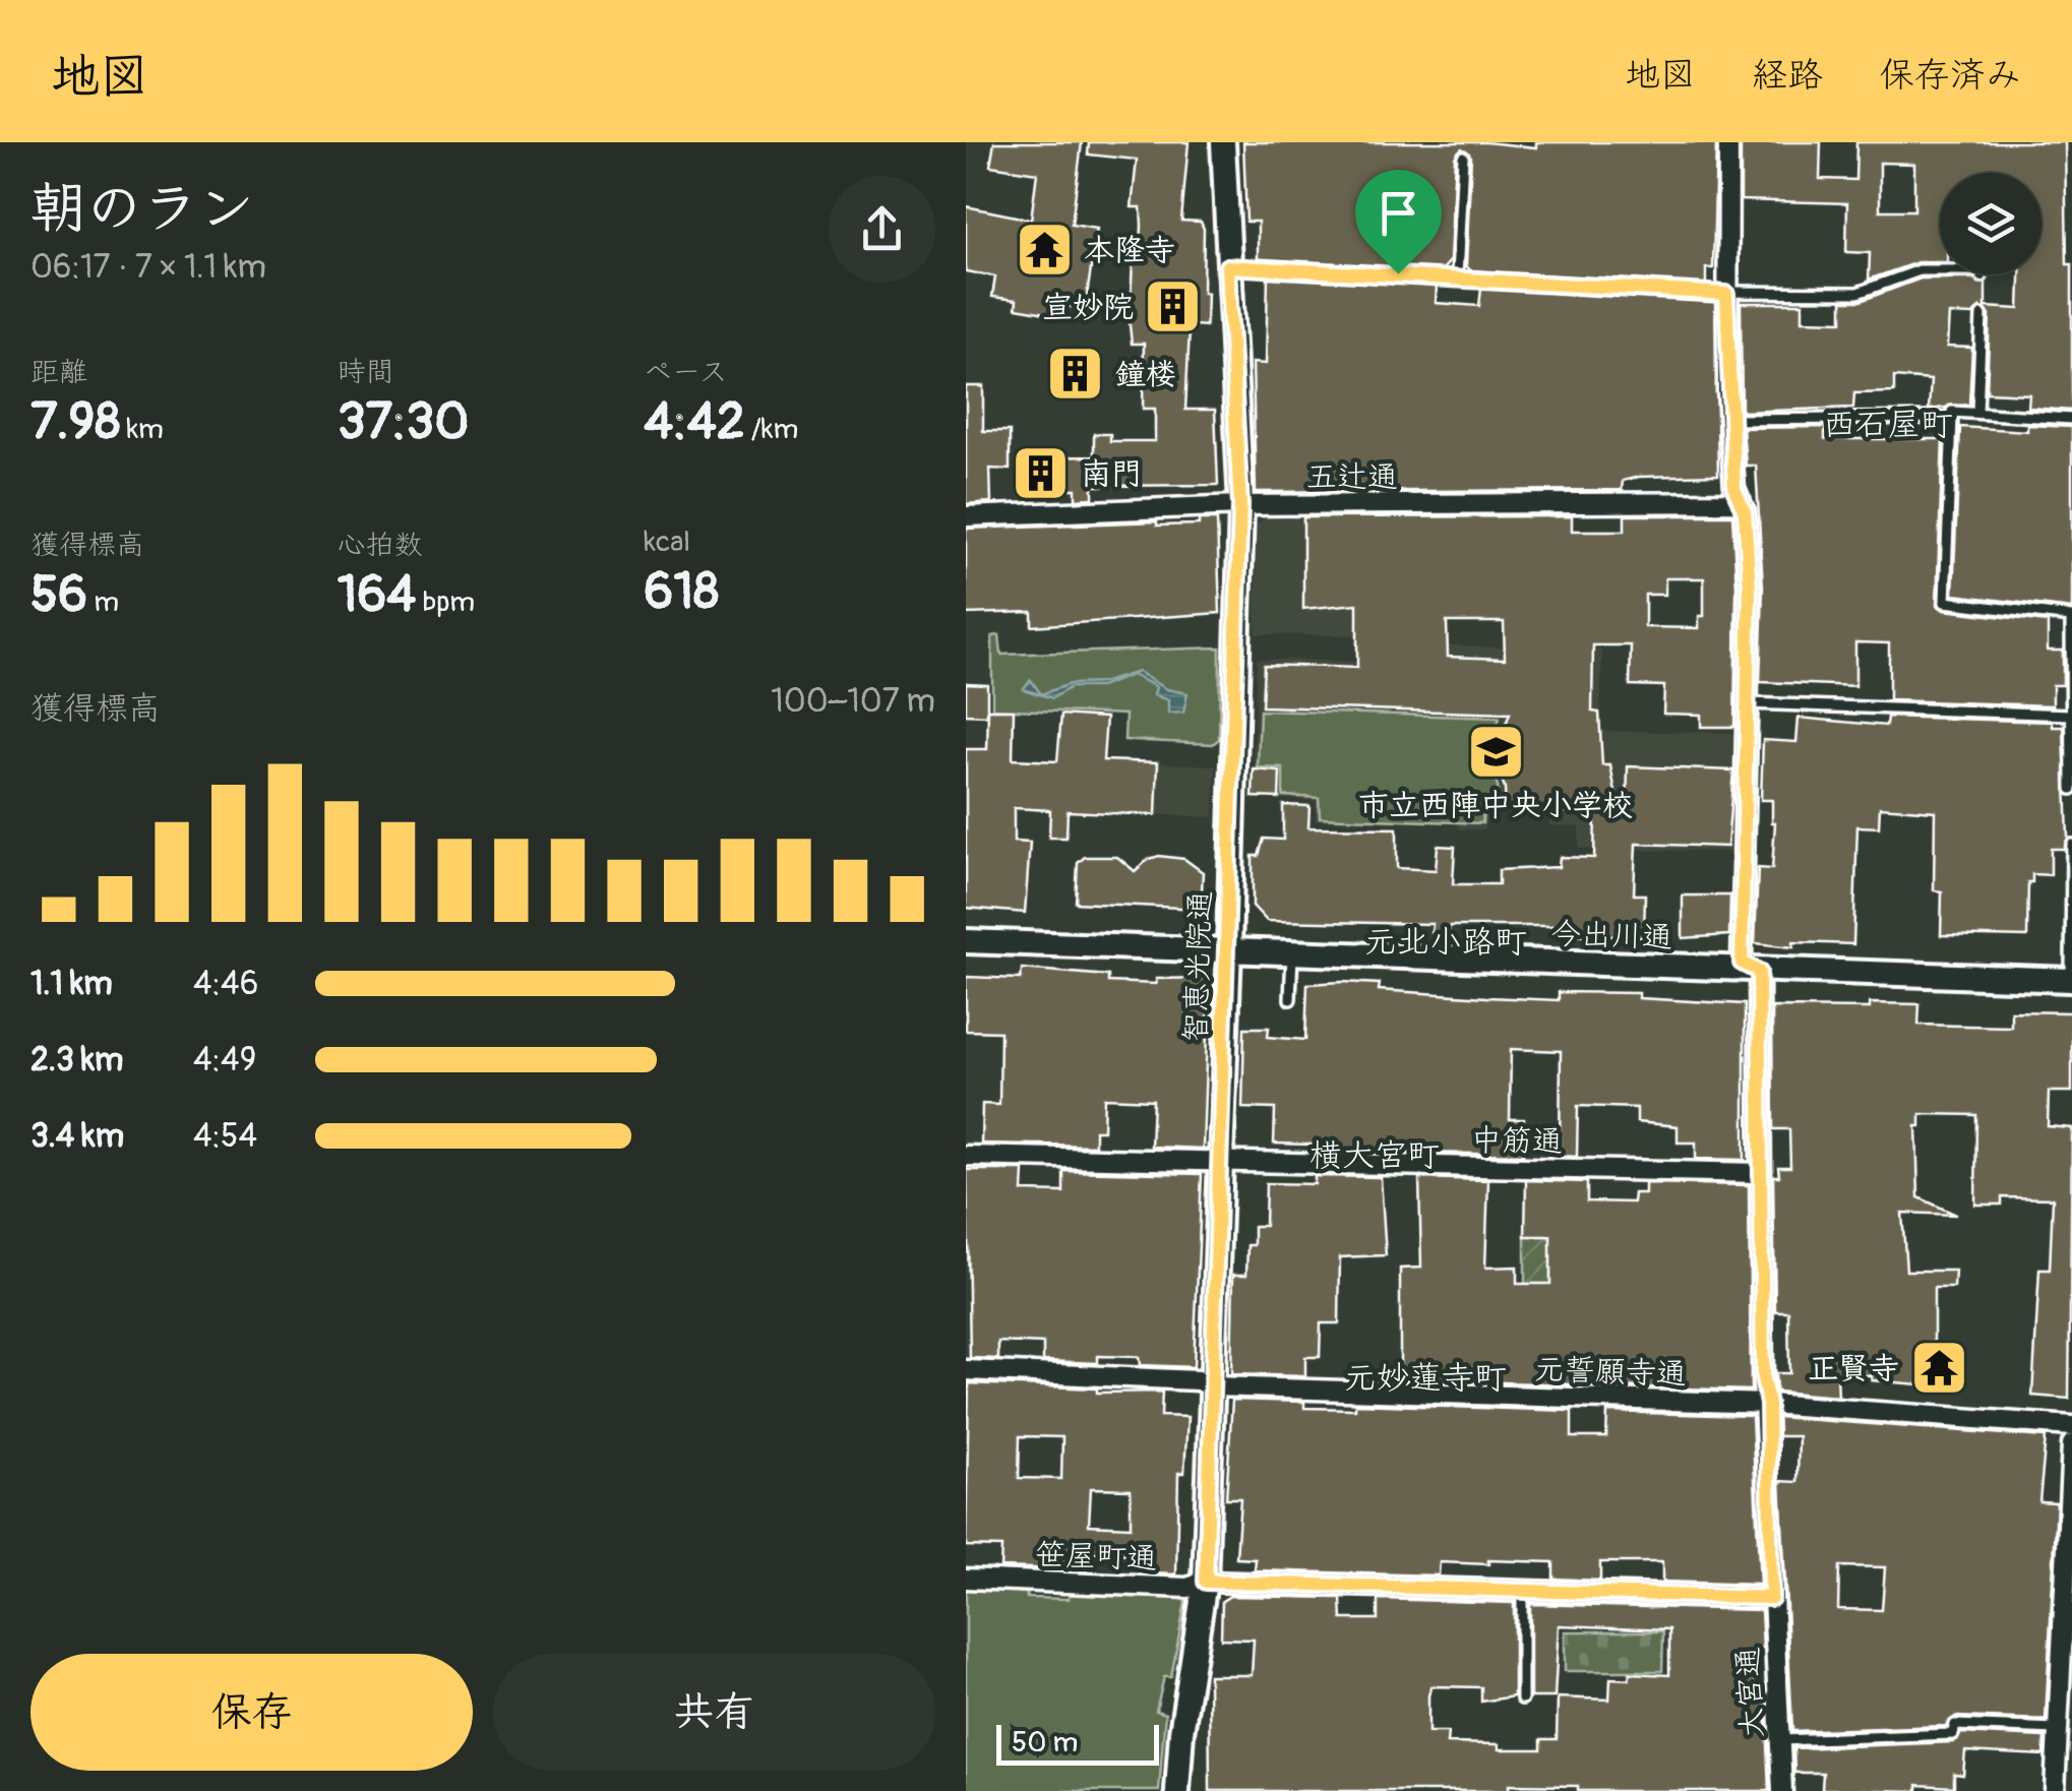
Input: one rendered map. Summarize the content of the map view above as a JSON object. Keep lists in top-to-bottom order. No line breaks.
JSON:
{"streets":{"street":["五辻通","今出川通","智恵光院通","中筋通","元誓願寺通","笹屋町通","大宮通"]},"crossings":[["五辻通","智恵光院通"],["五辻通","大宮通"],["今出川通","智恵光院通"],["今出川通","大宮通"],["智恵光院通","中筋通"],["智恵光院通","元誓願寺通"],["智恵光院通","笹屋町通"],["中筋通","大宮通"],["元誓願寺通","大宮通"],["笹屋町通","大宮通"]],"districts":["西石屋町","元北小路町","横大宮町","元妙蓮寺町"],"places":{"temple":["本隆寺","正賢寺"],"building":["宣妙院","鐘楼","南門"],"school or university":["市立西陣中央小学校"]},"scale_bar":"50 m","page":{"header":"地図","nav":["地図","経路","保存済み"],"heading":["朝のラン","06:17 · 7 × 1.1 km"],"stats":[["距離","7.98 km"],["時間","37:30"],["ペース","4:42 /km"],["獲得標高","56 m"],["心拍数","164 bpm"],["kcal","618"]],"chart":["獲得標高","100–107 m"],"list":[{"name":"1.1 km","note":"4:46"},{"name":"2.3 km","note":"4:49"},{"name":"3.4 km","note":"4:54"}],"buttons":["保存","共有"],"scale":"50 m"}}
